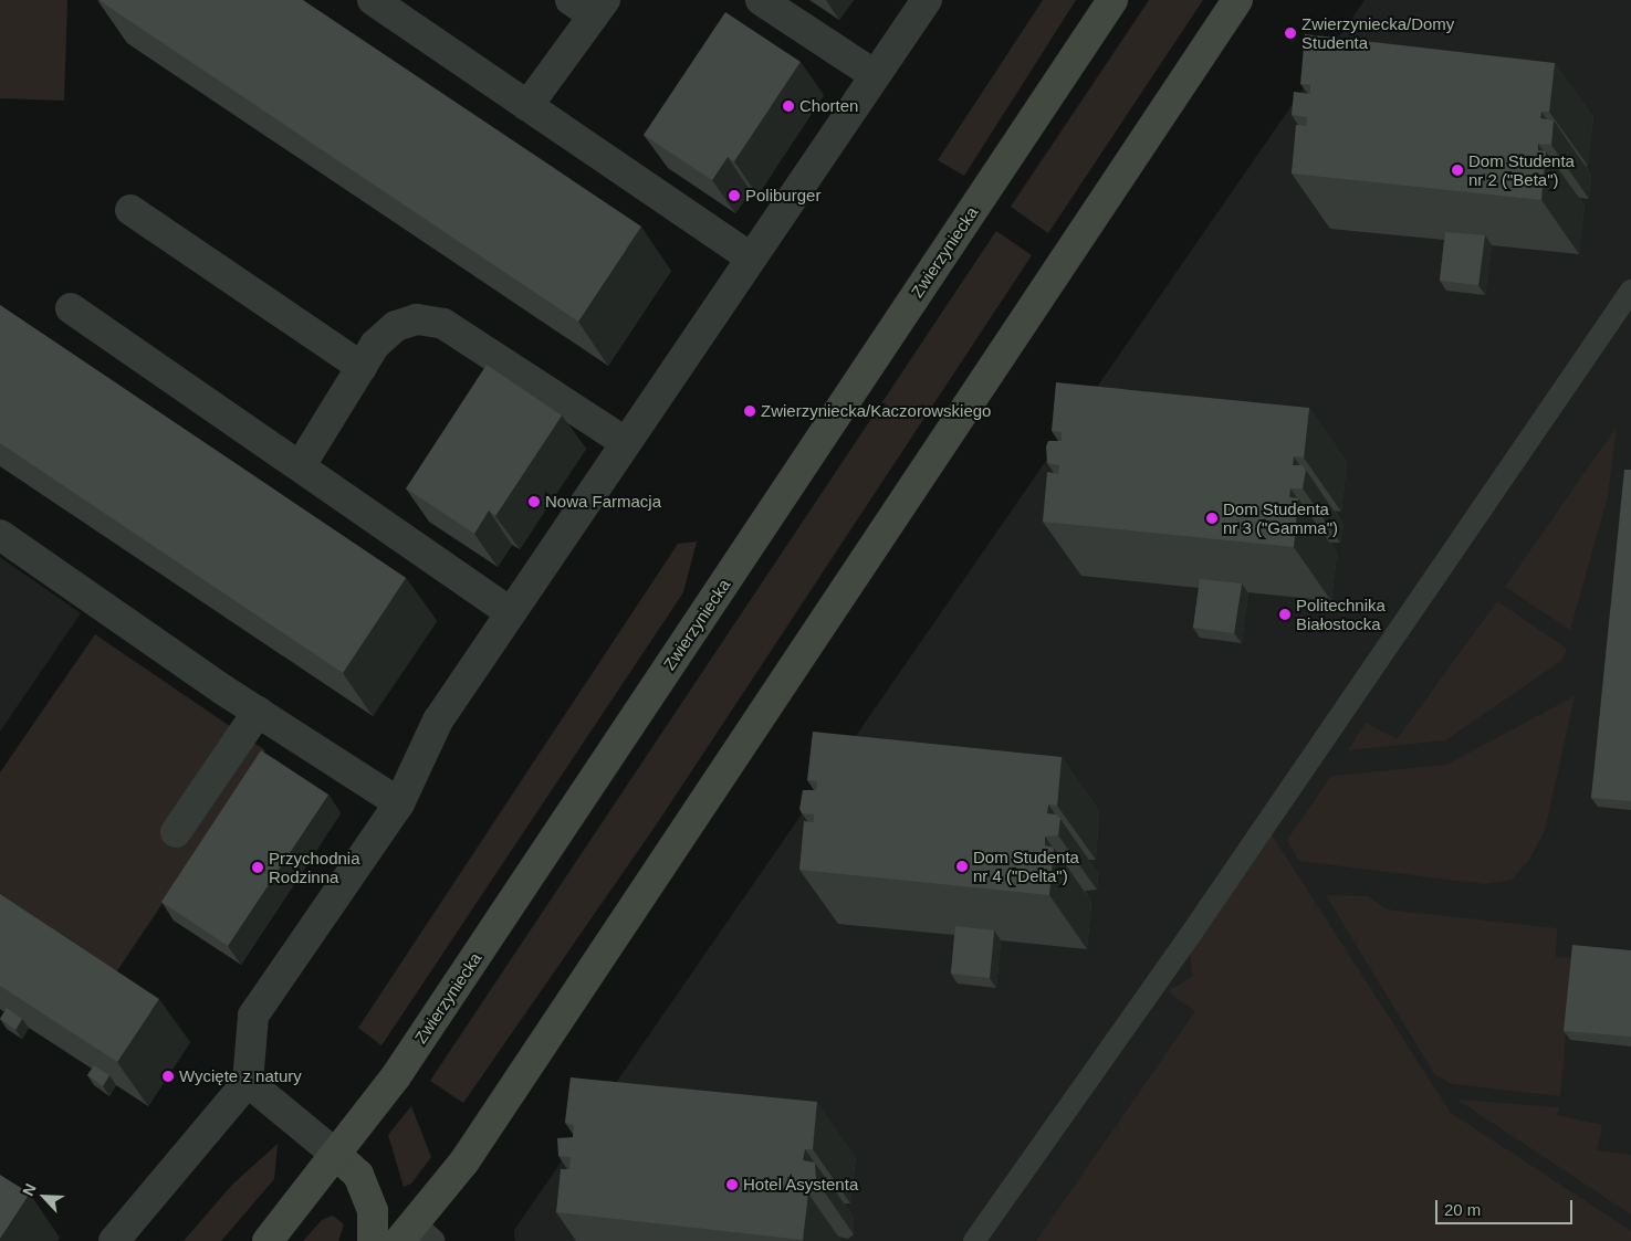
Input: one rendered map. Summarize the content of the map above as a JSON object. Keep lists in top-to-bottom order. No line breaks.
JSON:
{"streets":{"main road":["Zwierzyniecka"]},"places":["Zwierzyniecka/Domy Studenta","Chorten","Dom Studenta nr 2 (\"Beta\")","Poliburger","Zwierzyniecka/Kaczorowskiego","Nowa Farmacja","Dom Studenta nr 3 (\"Gamma\")","Politechnika Białostocka","Dom Studenta nr 4 (\"Delta\")","Przychodnia Rodzinna","Wycięte z natury","Hotel Asystenta"],"scale_bar":"20 m","north":"top left"}
